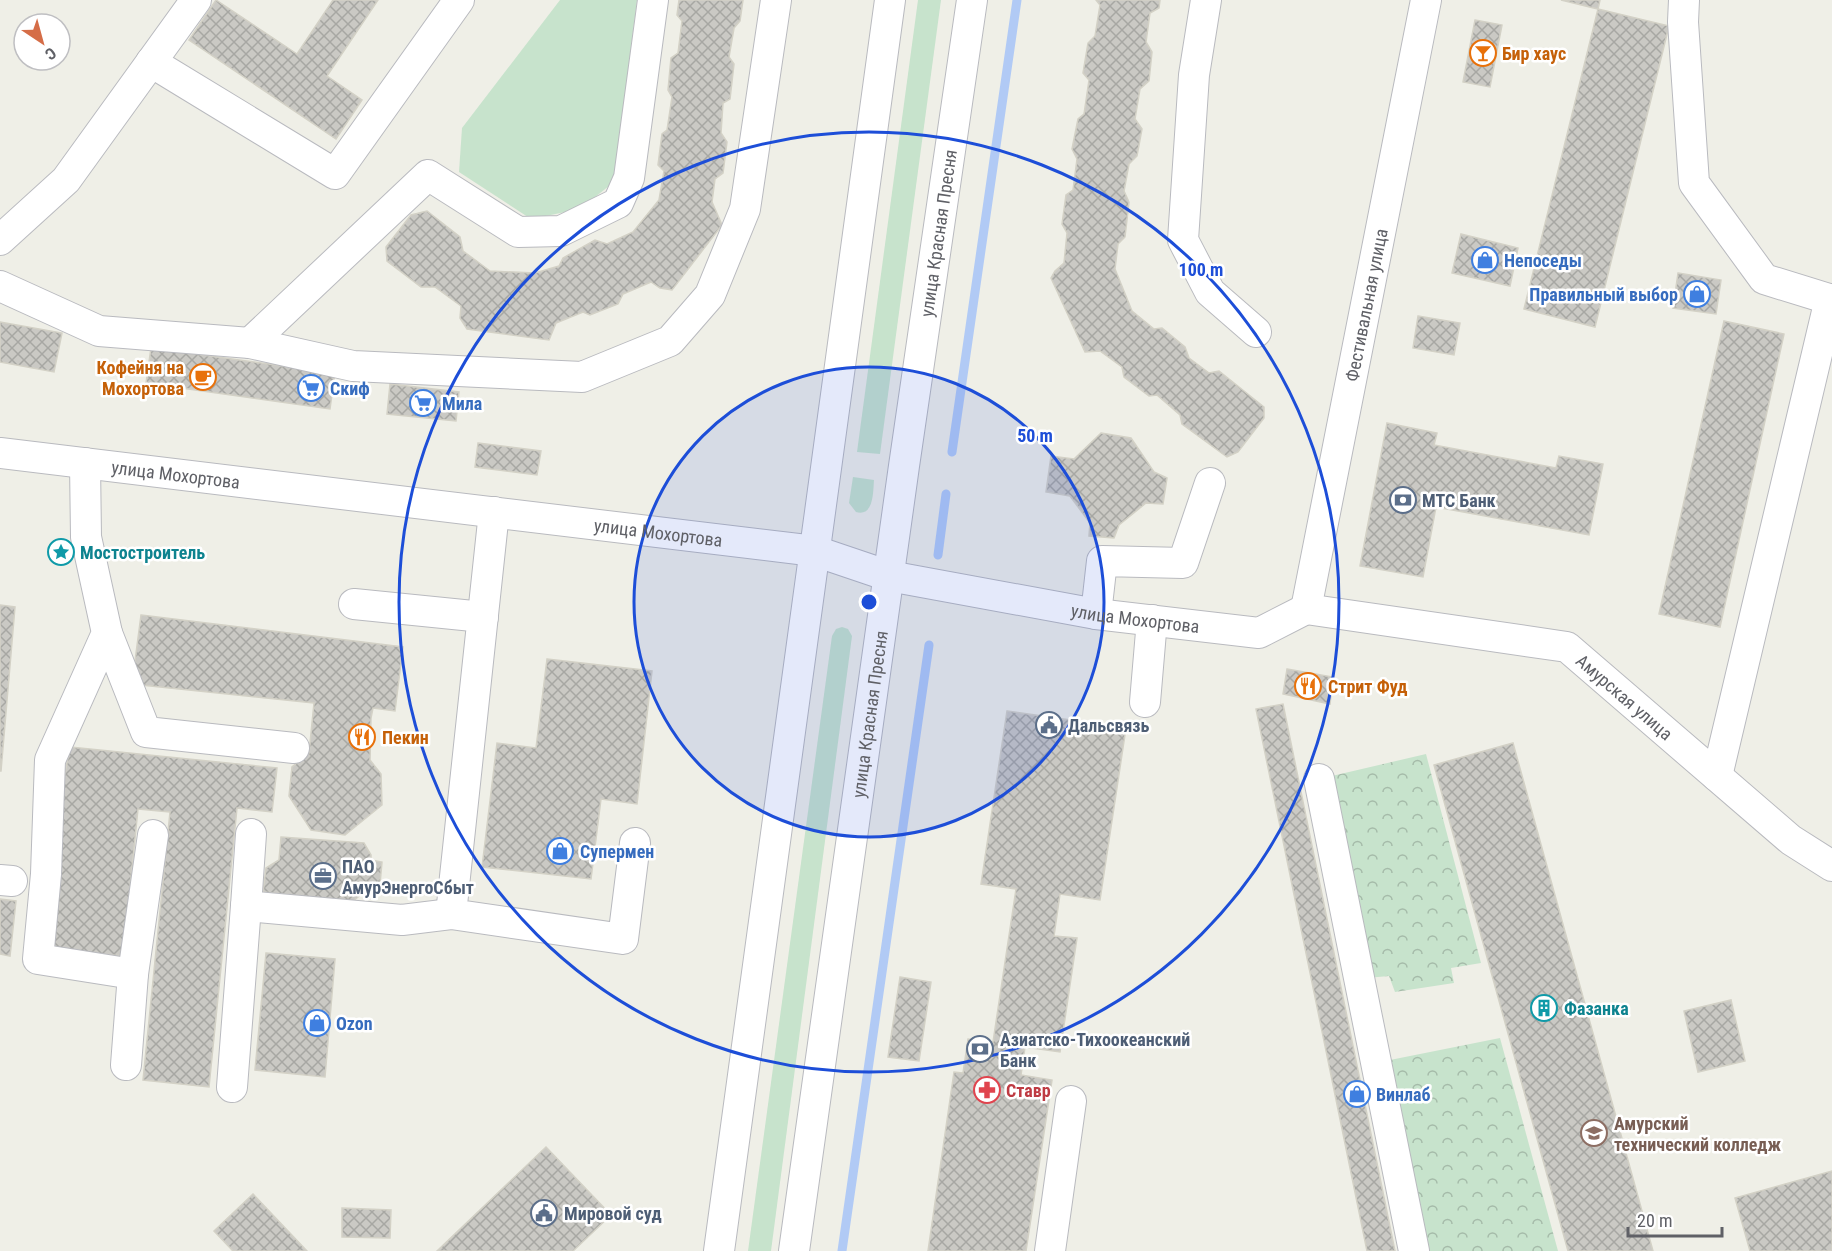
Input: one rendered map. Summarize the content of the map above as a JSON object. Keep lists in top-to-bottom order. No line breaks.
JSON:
{"streets":{"street":["улица Красная Пресня","Фестивальная улица","улица Мохортова","Амурская улица"]},"crossings":[["улица Красная Пресня","улица Мохортова"],["Фестивальная улица","улица Мохортова"],["Фестивальная улица","Амурская улица"],["улица Мохортова","Амурская улица"]],"places":{"bar":["Бир хаус"],"shop":["Непоседы","Правильный выбор","Cупермен","Ozon","Винлаб"],"cafe":["Кофейня на Мохортова"],"supermarket":["Скиф","Мила"],"bank":["МТС Банк","Азиатско-Тихоокеанский Банк"],"place":["Мостостроитель"],"restaurant":["Стрит Фуд","Пекин"],"public building":["Дальсвязь","Мировой суд"],"office":["ПАО АмурЭнергоСбыт"],"building":["Фазанка"],"pharmacy":["Ставр"],"school or university":["Амурский технический колледж"]},"scale_bar":"20 m","north":"bottom right","rings":["100 m","50 m"]}
